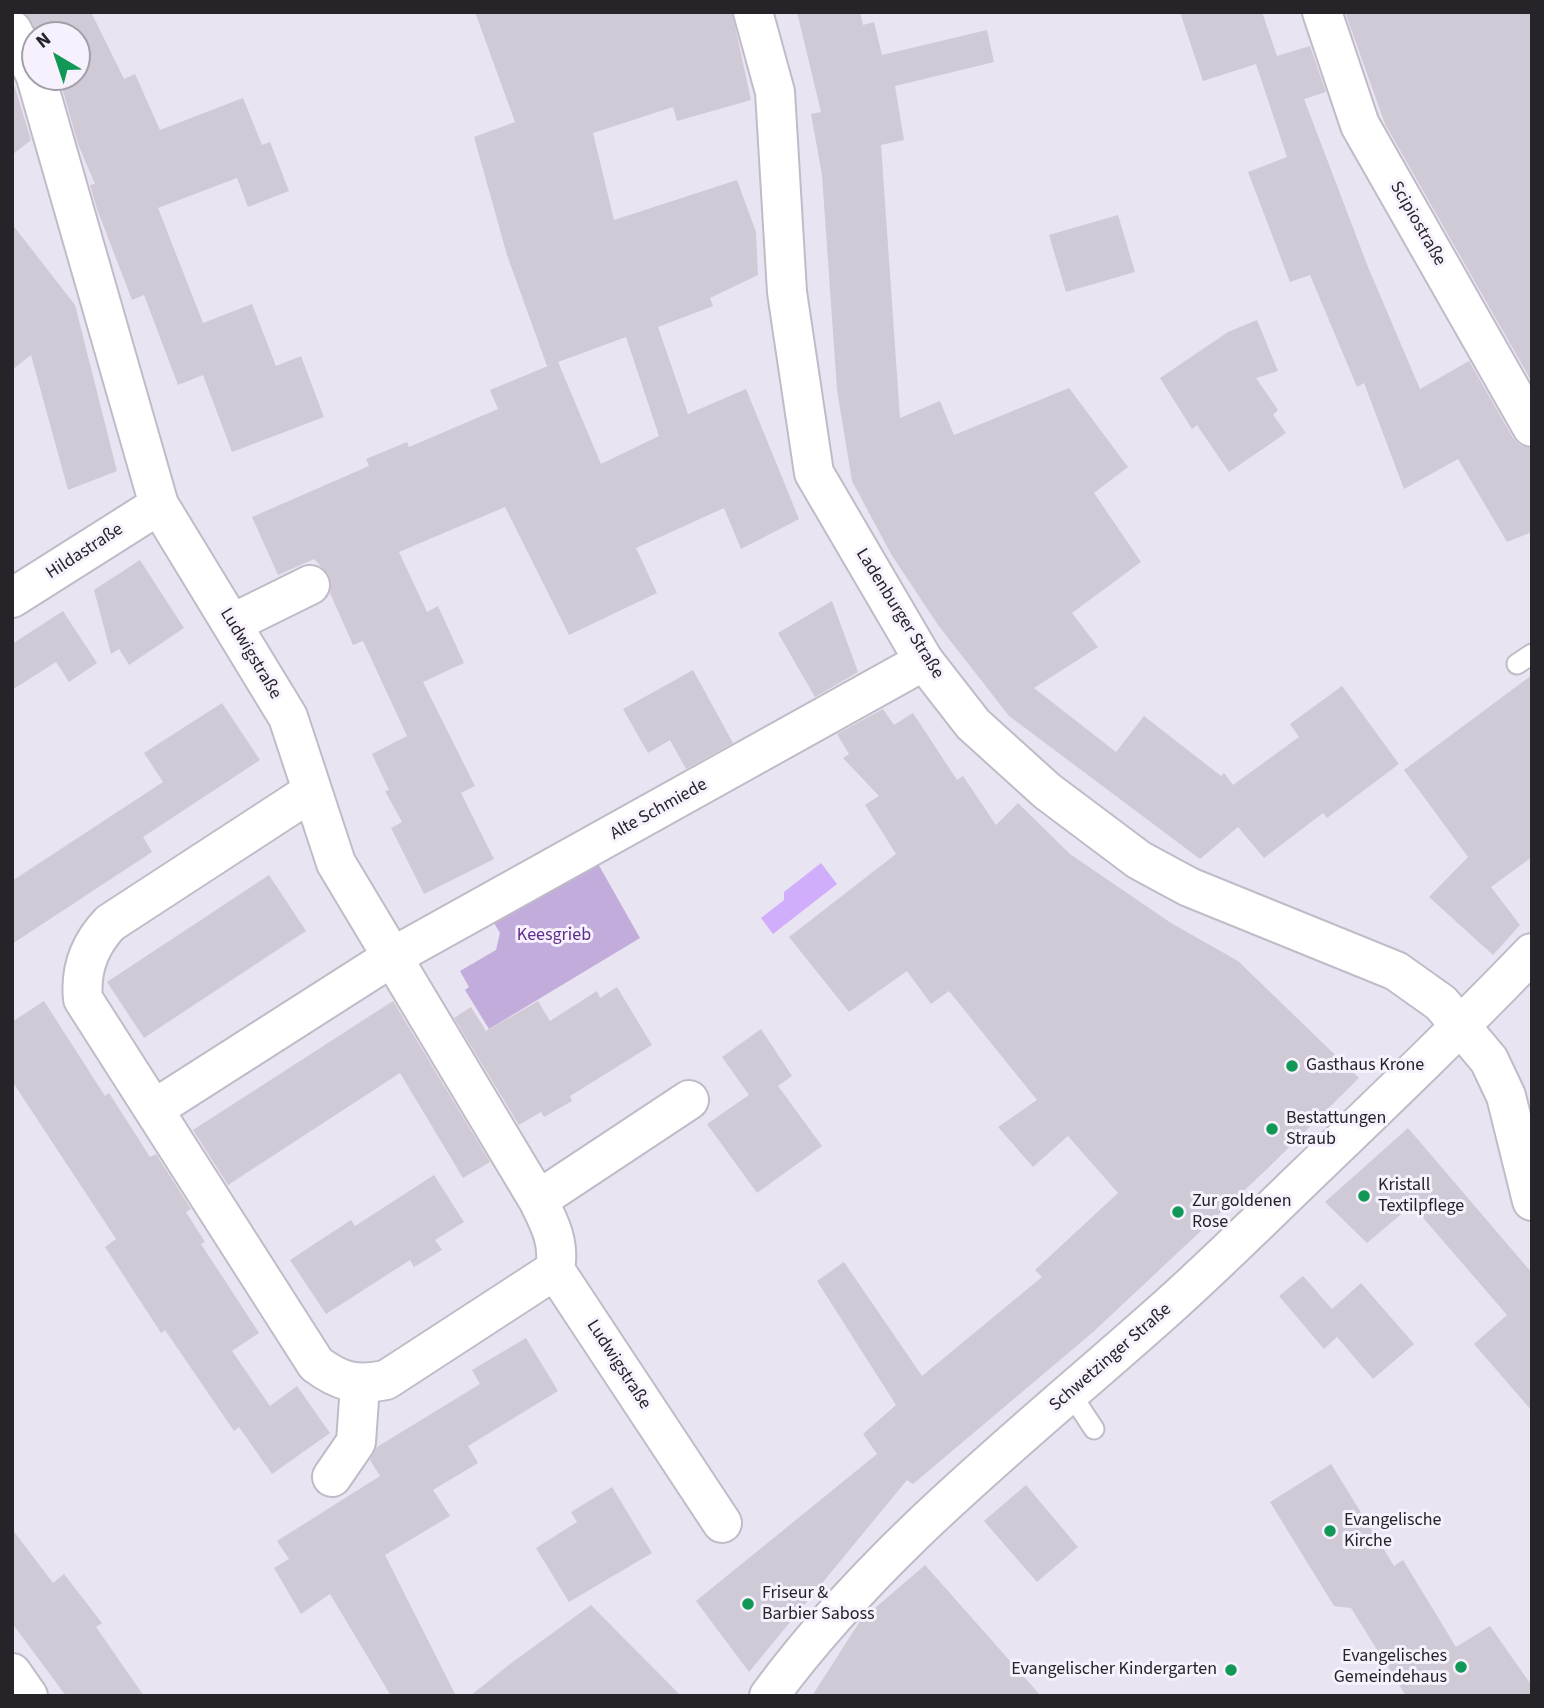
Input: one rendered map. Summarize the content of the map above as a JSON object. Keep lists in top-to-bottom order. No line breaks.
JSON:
{"streets":{"street":["Scipiostraße","Hildastraße","Ladenburger Straße","Ludwigstraße","Alte Schmiede","Schwetzinger Straße"]},"crossings":[["Hildastraße","Ludwigstraße"],["Ladenburger Straße","Alte Schmiede"],["Ladenburger Straße","Schwetzinger Straße"],["Ludwigstraße","Alte Schmiede"]],"parks":["Keesgrieb"],"places":["Gasthaus Krone","Bestattungen Straub","Kristall Textilpflege","Zur goldenen Rose","Evangelische Kirche","Friseur & Barbier Saboss","Evangelisches Gemeindehaus","Evangelischer Kindergarten"],"north":"top left"}
